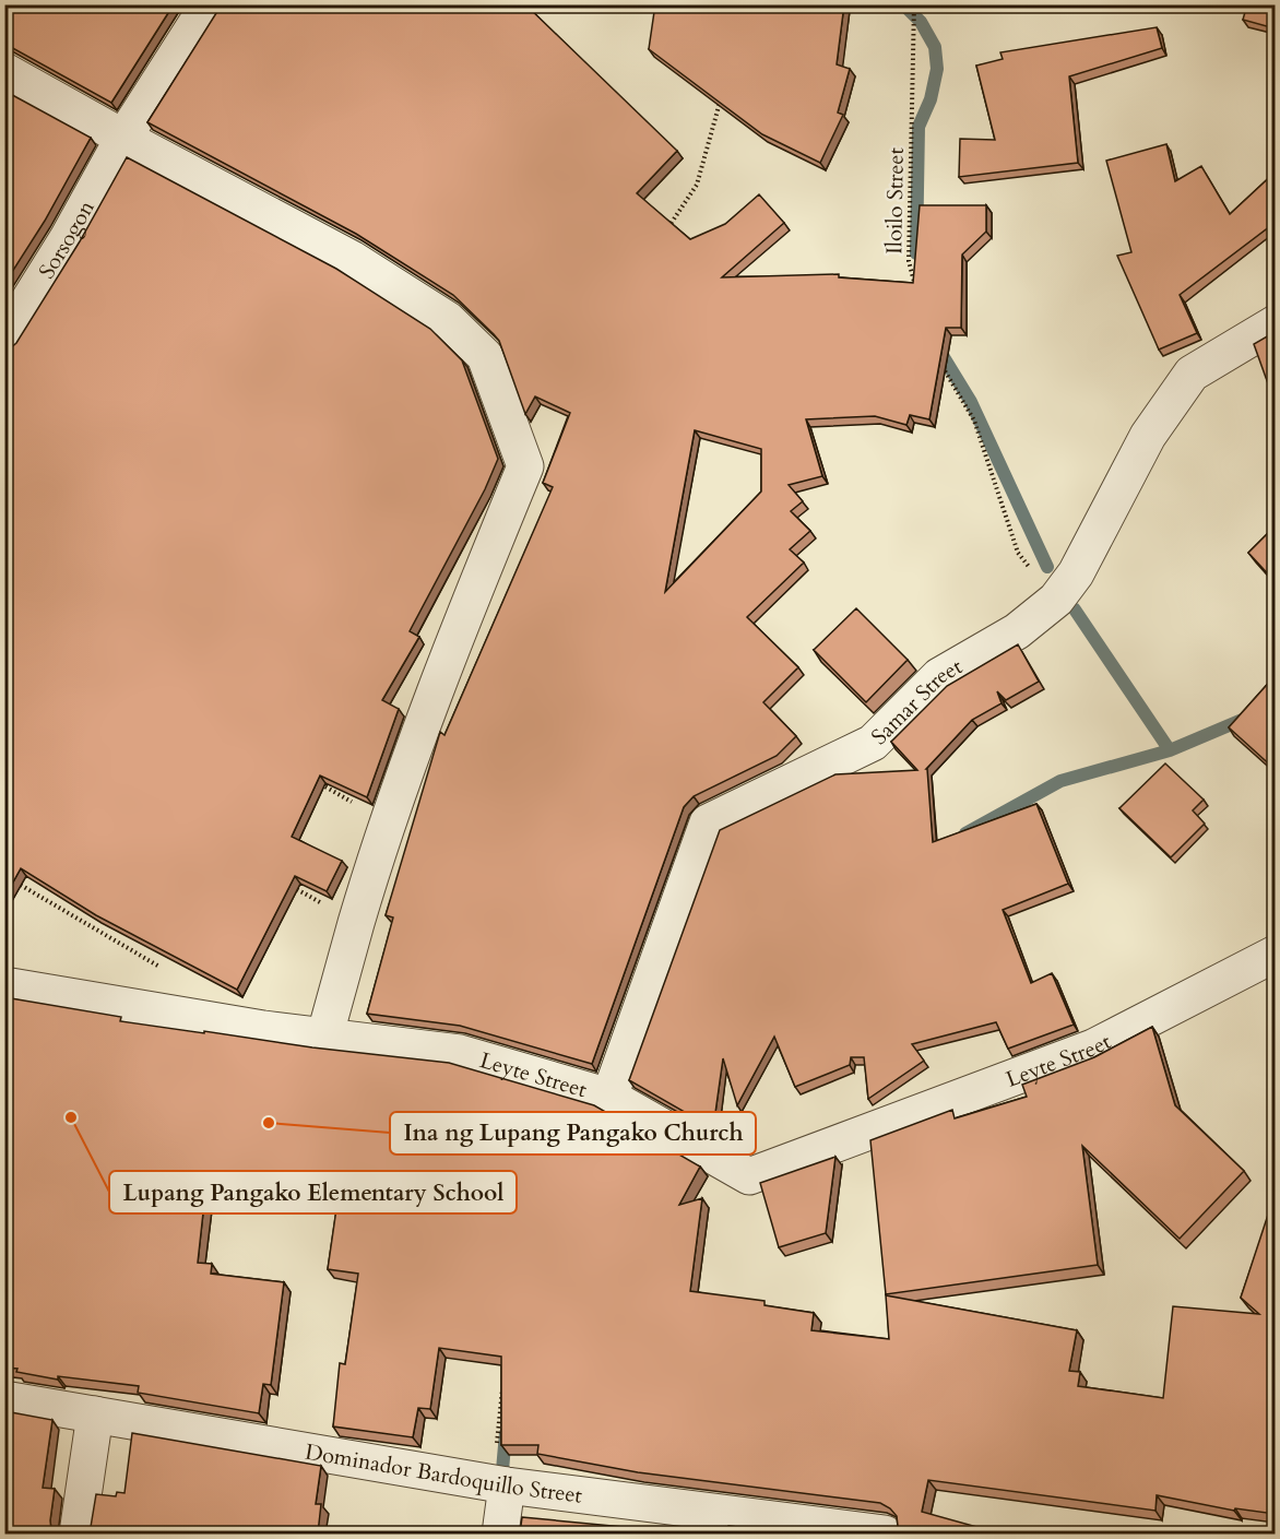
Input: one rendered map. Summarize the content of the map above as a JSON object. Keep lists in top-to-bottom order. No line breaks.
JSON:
{"streets":{"street":["Sorsogon","Samar Street","Leyte Street","Dominador Bardoquillo Street"],"path":["Iloilo Street"]},"crossings":[["Samar Street","Leyte Street"]],"places":["Lupang Pangako Elementary School","Ina ng Lupang Pangako Church"]}
